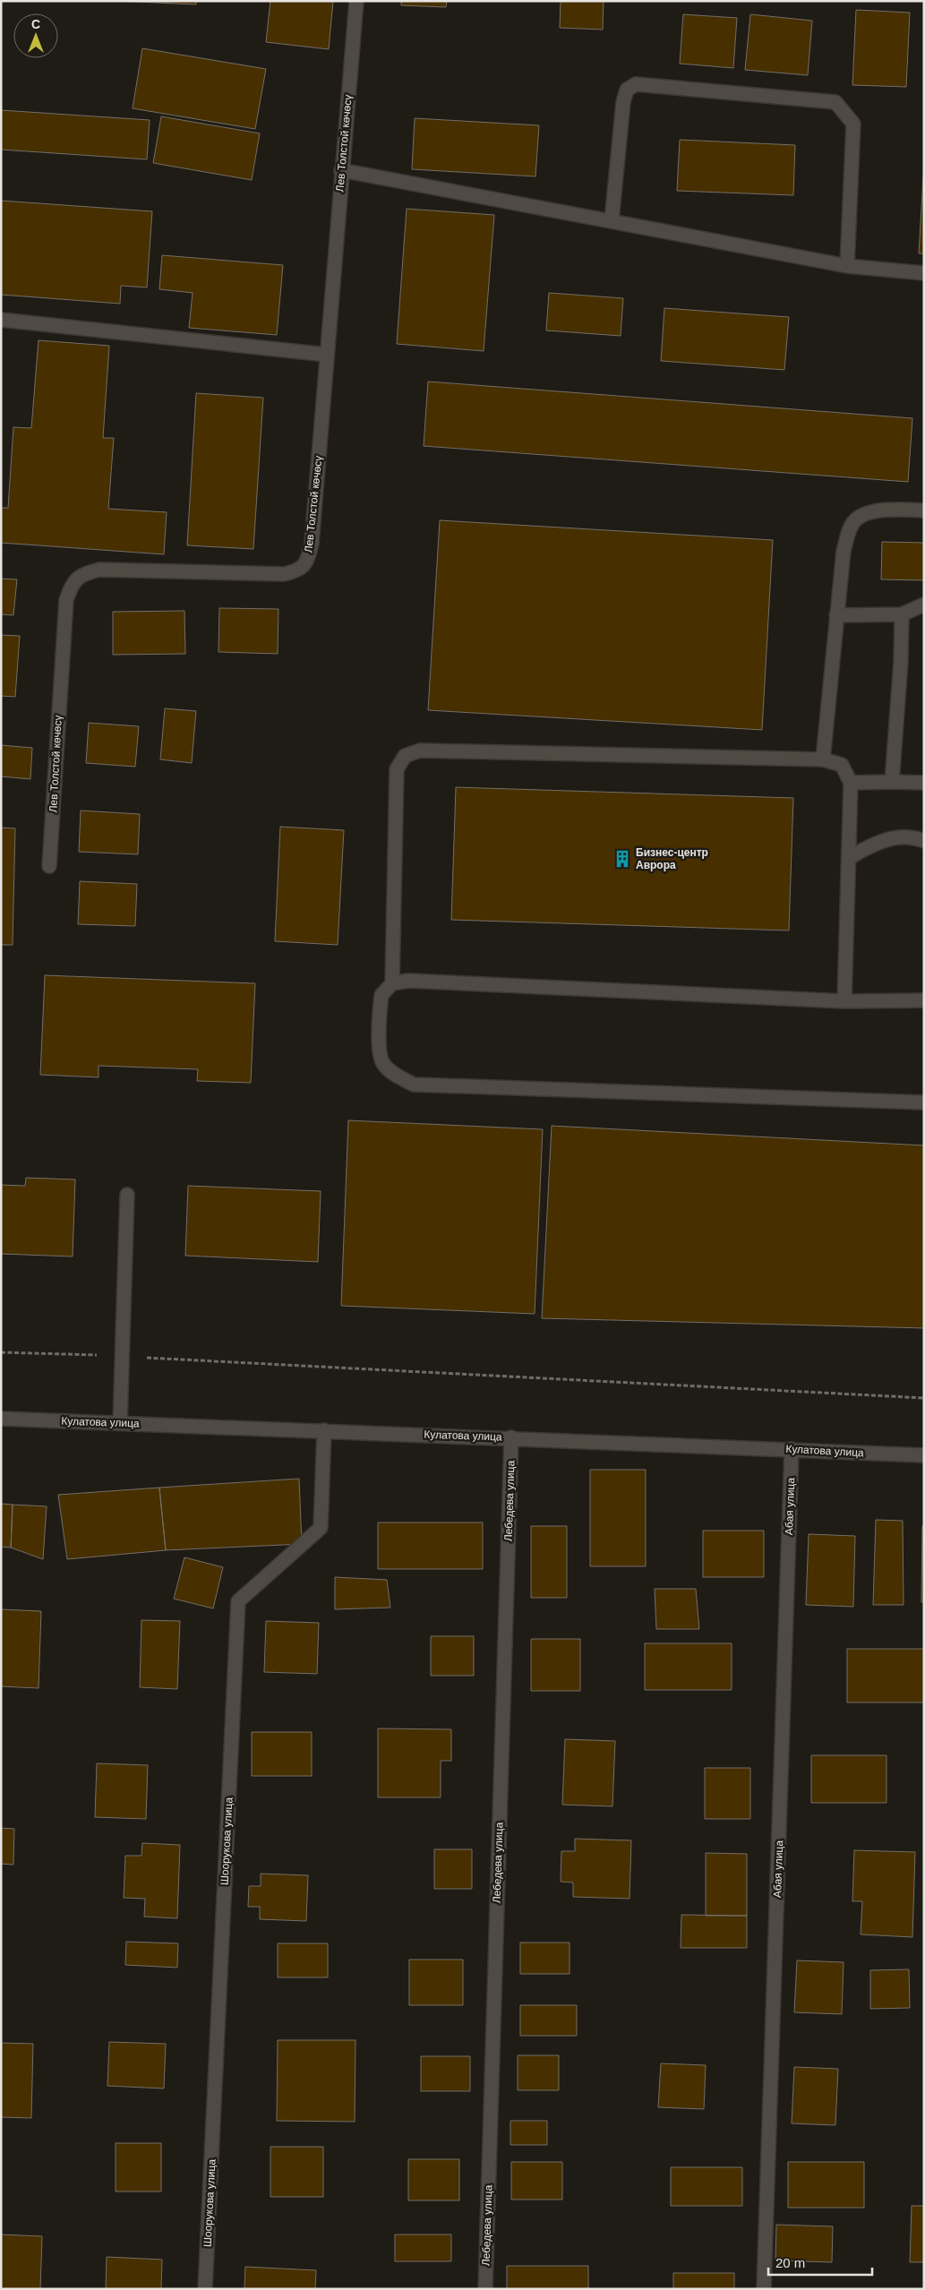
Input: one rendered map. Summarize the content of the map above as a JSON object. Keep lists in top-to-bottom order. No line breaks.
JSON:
{"streets":{"street":["Лев Толстой көчөсү","Кулатова улица","Лебедева улица","Абая улица","Шоорукова улица"]},"crossings":[["Кулатова улица","Лебедева улица"],["Кулатова улица","Абая улица"],["Кулатова улица","Шоорукова улица"]],"places":{"building":["Бизнес-центр Аврора"]},"scale_bar":"20 m","north":"top"}
